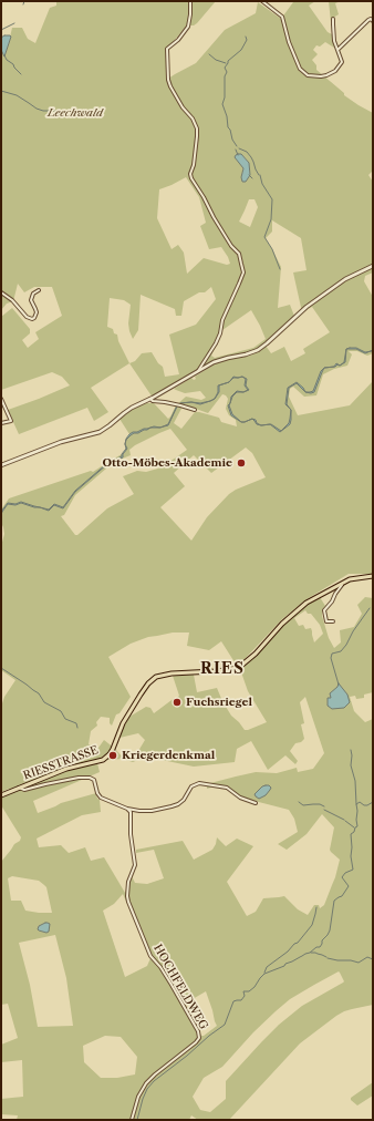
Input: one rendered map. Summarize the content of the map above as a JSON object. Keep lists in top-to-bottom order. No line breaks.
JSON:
{"streets":{"main road":["RIESSTRASSE"],"street":["HOCHFELDWEG"]},"districts":["RIES"],"parks":["Leechwald"],"places":["Otto-Möbes-Akademie","Fuchsriegel","Kriegerdenkmal"]}
